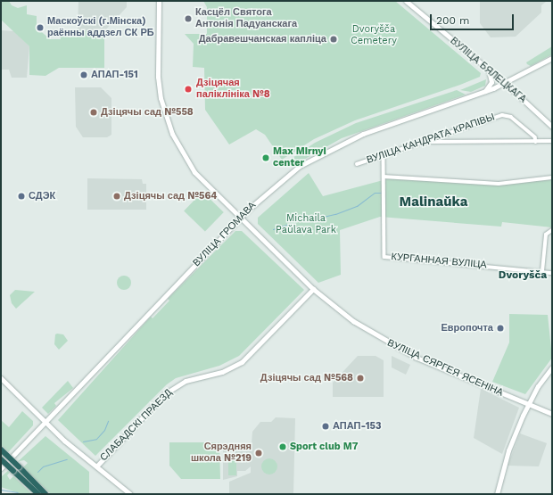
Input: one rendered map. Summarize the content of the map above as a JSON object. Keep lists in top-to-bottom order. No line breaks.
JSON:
{"streets":{"main road":["ВУЛІЦА БЯЛЕЦКАГА","ВУЛІЦА ГРОМАВА","ВУЛІЦА СЯРГЕЯ ЯСЕНІНА","СЛАБАДСКІ ПРАЕЗД"],"street":["ВУЛІЦА КАНДРАТА КРАПІВЫ","КУРГАННАЯ ВУЛІЦА"]},"crossings":[["ВУЛІЦА БЯЛЕЦКАГА","ВУЛІЦА ГРОМАВА"],["ВУЛІЦА КАНДРАТА КРАПІВЫ","КУРГАННАЯ ВУЛІЦА"],["ВУЛІЦА ГРОМАВА","ВУЛІЦА СЯРГЕЯ ЯСЕНІНА"],["ВУЛІЦА СЯРГЕЯ ЯСЕНІНА","СЛАБАДСКІ ПРАЕЗД"]],"districts":["Malinaŭka","Dvoryšča"],"parks":["Dvoryšča Cemetery","Michaila Paŭlava Park"],"places":["Касцёл Святога Антонія Падуанскага","Маскоўскі (г.Мінска) раённы аддзел СК РБ","Дабравешчанская капліца","АПАП-151","Дзіцячая паліклініка №8","Дзіцячы сад №558","Max Mirnyi center","СДЭК","Дзіцячы сад №564","Европочта","Дзіцячы сад №568","АПАП-153","Sport club M7","Сярэдняя школа №219"],"scale_bar":"200 m"}
